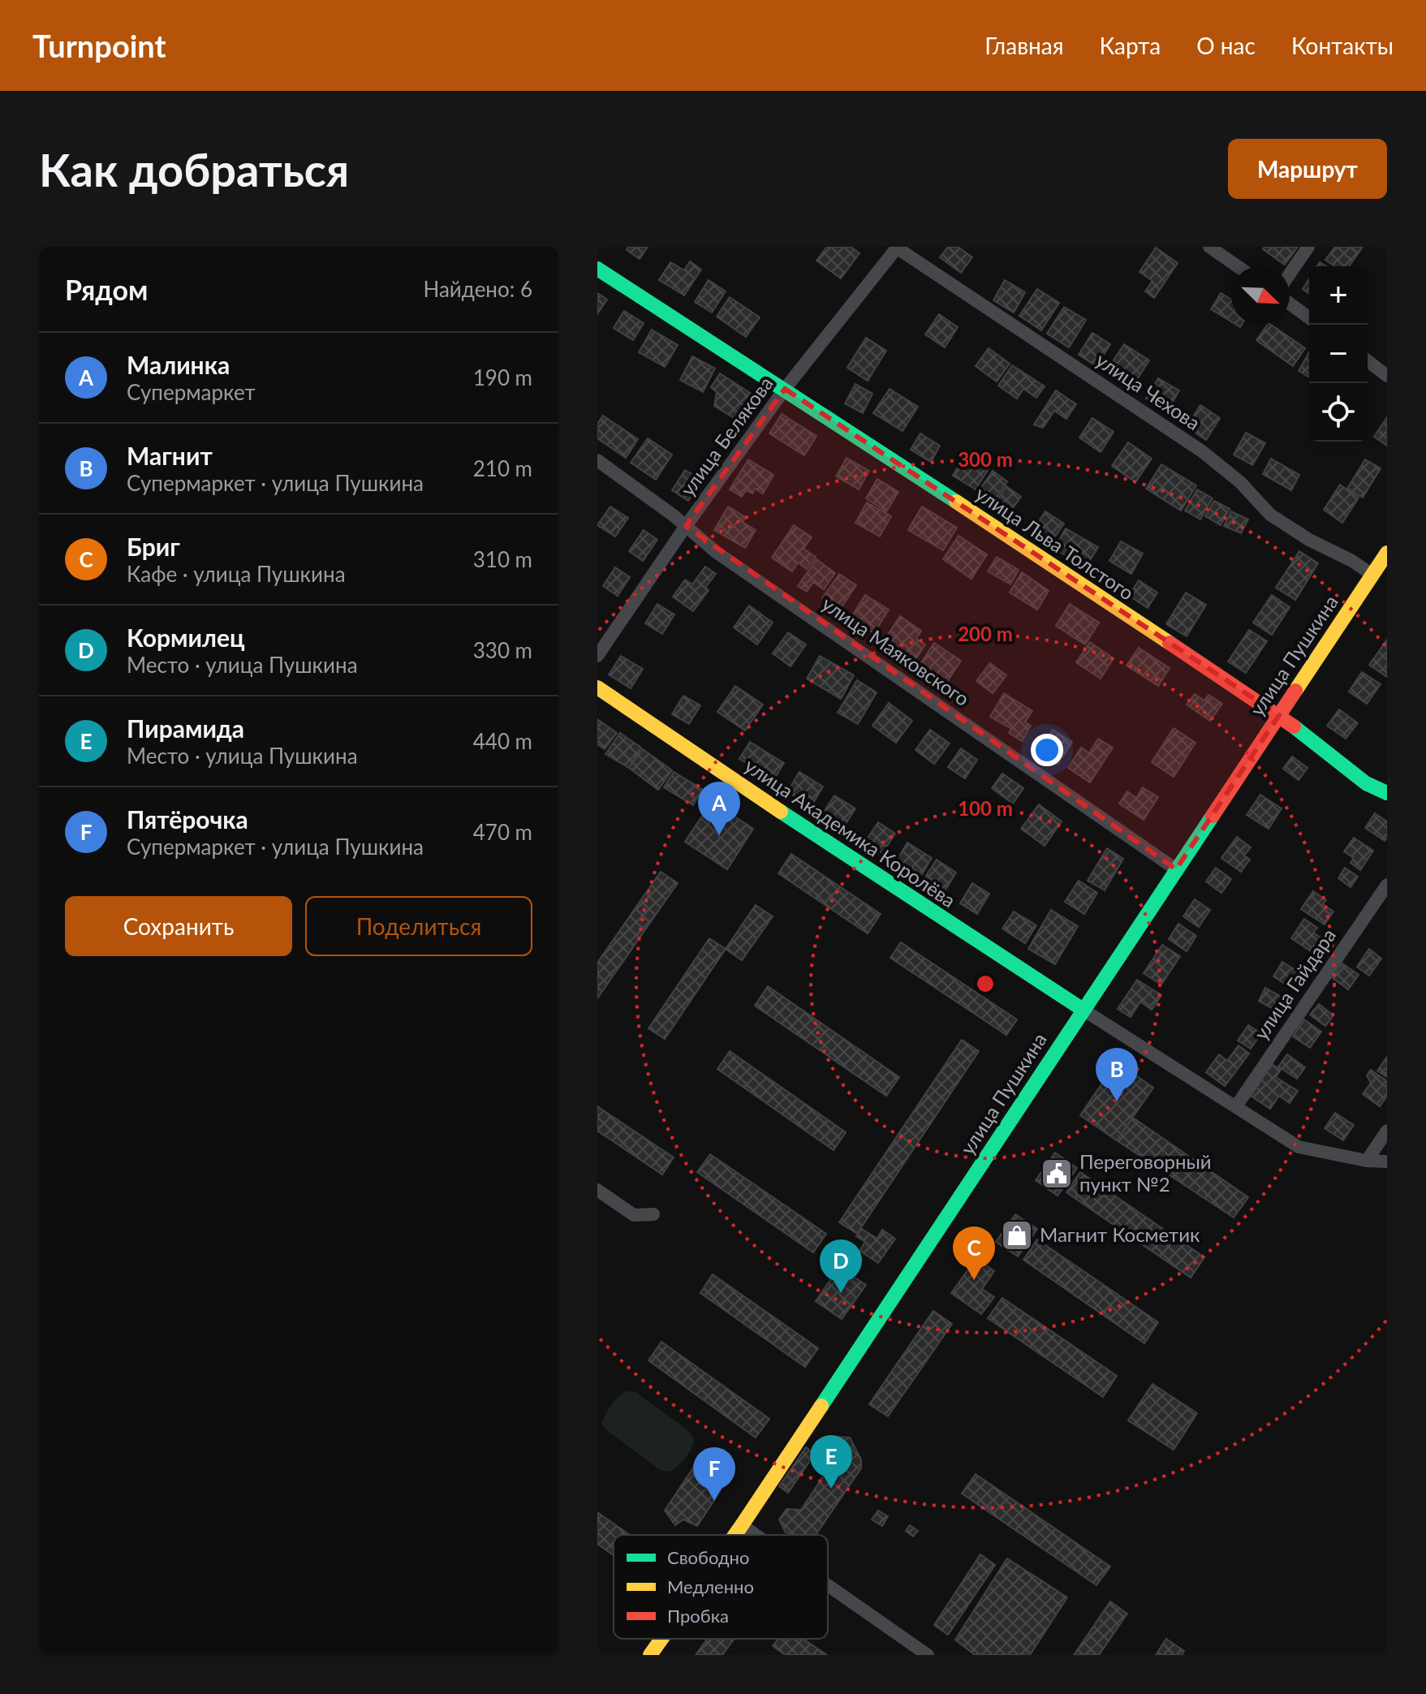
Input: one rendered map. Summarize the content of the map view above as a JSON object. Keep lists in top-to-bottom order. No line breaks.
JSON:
{"streets":{"street":["улица Чехова","улица Белякова","улица Льва Толстого","улица Маяковского","улица Пушкина","улица Академика Королёва","улица Гайдара"]},"crossings":[["улица Чехова","улица Белякова"],["улица Чехова","улица Пушкина"],["улица Белякова","улица Льва Толстого"],["улица Белякова","улица Маяковского"],["улица Льва Толстого","улица Пушкина"],["улица Маяковского","улица Пушкина"],["улица Пушкина","улица Академика Королёва"]],"places":{"public building":["Переговорный пункт №2"],"shop":["Магнит Косметик"]},"legend":["Свободно","Медленно","Пробка"],"north":"bottom right","page":{"header":"Turnpoint","nav":["Главная","Карта","О нас","Контакты"],"buttons":["Маршрут",["Сохранить","Поделиться"]],"title":"Как добраться","heading":["Рядом","Найдено: 6"],"map_buttons":["+","−"],"list":[{"mark":"A","name":"Малинка","note":"Супермаркет","value":"190 m"},{"mark":"B","name":"Магнит","note":"Супермаркет · улица Пушкина","value":"210 m"},{"mark":"C","name":"Бриг","note":"Кафе · улица Пушкина","value":"310 m"},{"mark":"D","name":"Кормилец","note":"Место · улица Пушкина","value":"330 m"},{"mark":"E","name":"Пирамида","note":"Место · улица Пушкина","value":"440 m"},{"mark":"F","name":"Пятёрочка","note":"Супермаркет · улица Пушкина","value":"470 m"}],"pins":["A","B","C","D","E","F"]},"rings":["300 m","200 m","100 m"]}
